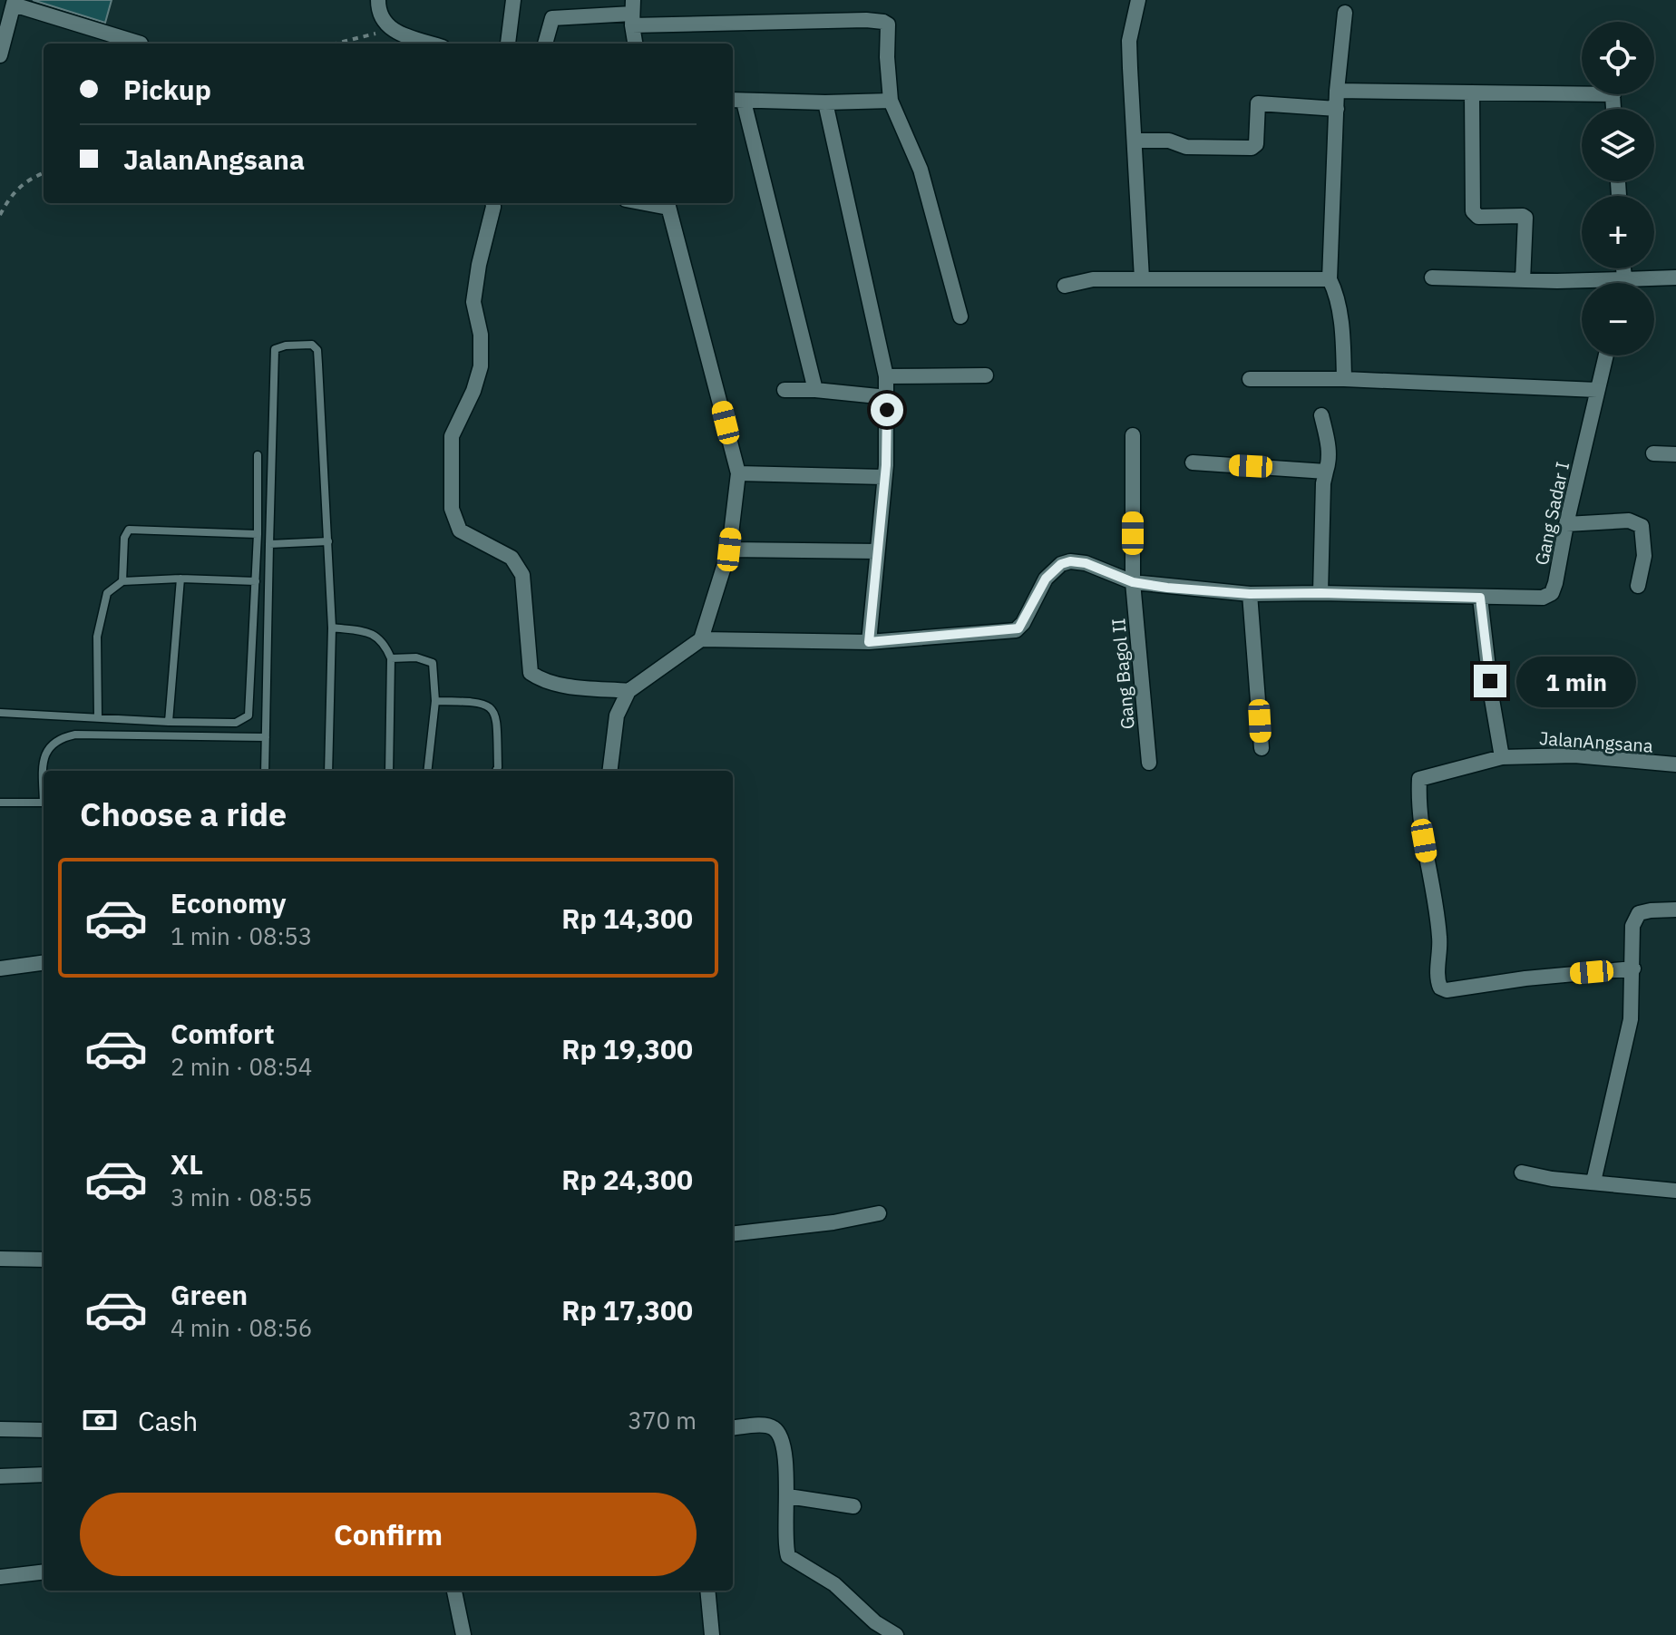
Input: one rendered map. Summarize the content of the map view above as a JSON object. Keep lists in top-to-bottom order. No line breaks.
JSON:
{"streets":{"street":["Gang Sadar I","Gang Bagol II","JalanAngsana"]},"crossings":[["Gang Sadar I","Gang Bagol II"]],"page":{"map_buttons":["+","−"],"banner":["Pickup","JalanAngsana"],"bubble":"1 min","heading":"Choose a ride","list":[{"name":"Economy","note":"1 min · 08:53","value":"Rp 14,300"},{"name":"Comfort","note":"2 min · 08:54","value":"Rp 19,300"},{"name":"XL","note":"3 min · 08:55","value":"Rp 24,300"},{"name":"Green","note":"4 min · 08:56","value":"Rp 17,300"}],"pay":["Cash","370 m"],"buttons":"Confirm"}}
